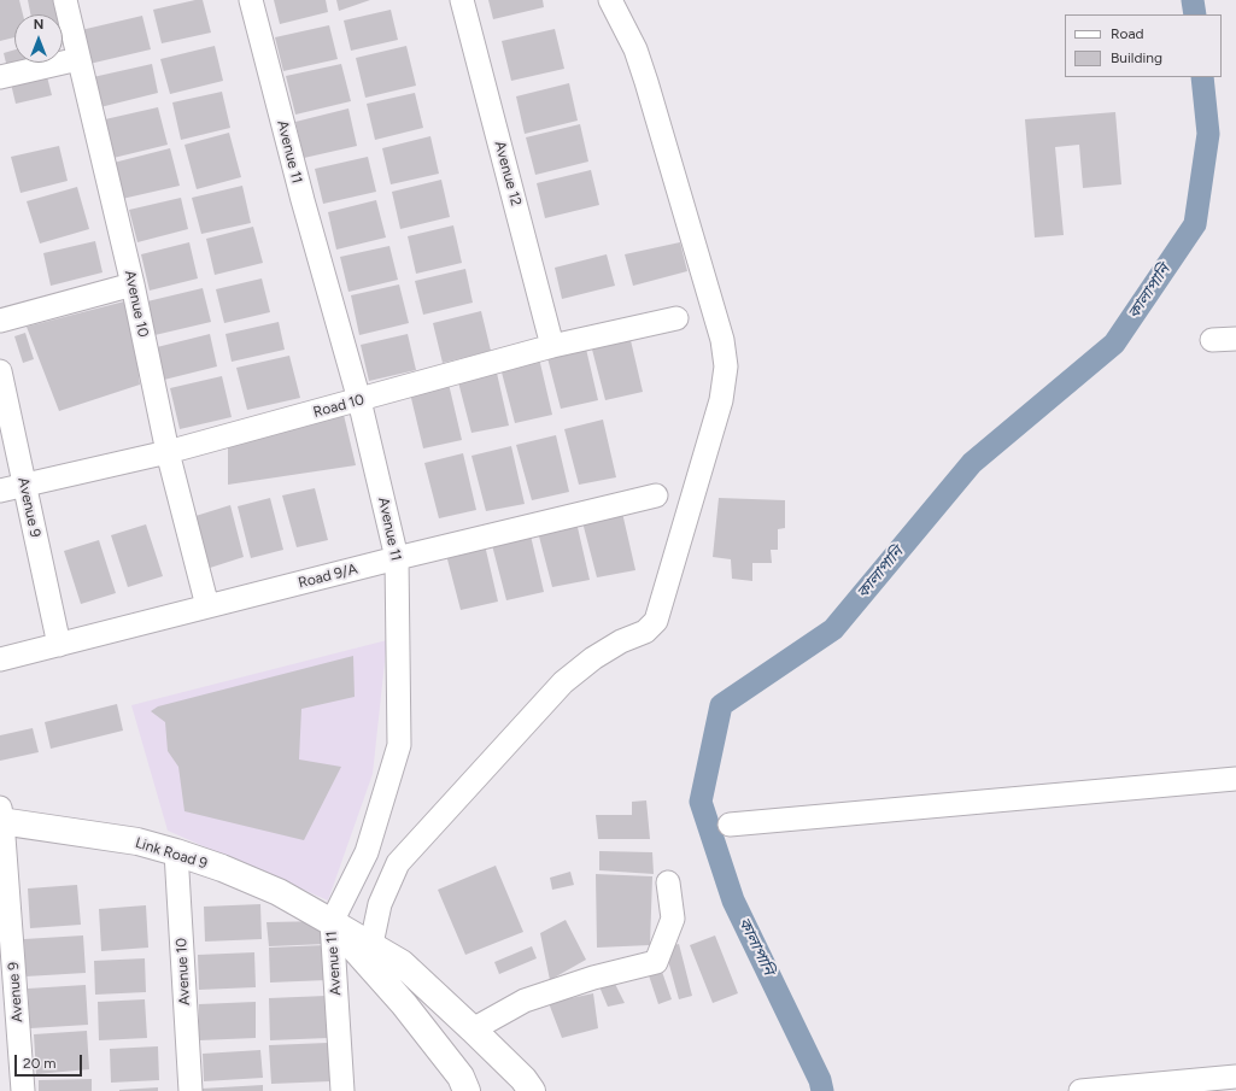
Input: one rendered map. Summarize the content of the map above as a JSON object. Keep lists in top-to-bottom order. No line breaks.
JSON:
{"streets":{"main road":["Link Road 9"],"street":["Avenue 11","Avenue 12","Avenue 10","Road 10","Avenue 9","Road 9/A"]},"crossings":[["Avenue 11","Road 10"],["Avenue 11","Road 9/A"],["Avenue 11","Link Road 9"],["Avenue 12","Road 10"],["Avenue 10","Road 10"],["Avenue 10","Road 9/A"],["Avenue 10","Link Road 9"],["Road 10","Avenue 9"],["Avenue 9","Road 9/A"],["Avenue 9","Link Road 9"]],"water":["কালাপানি"],"legend":["Road","Building"],"scale_bar":"20 m","north":"top"}
